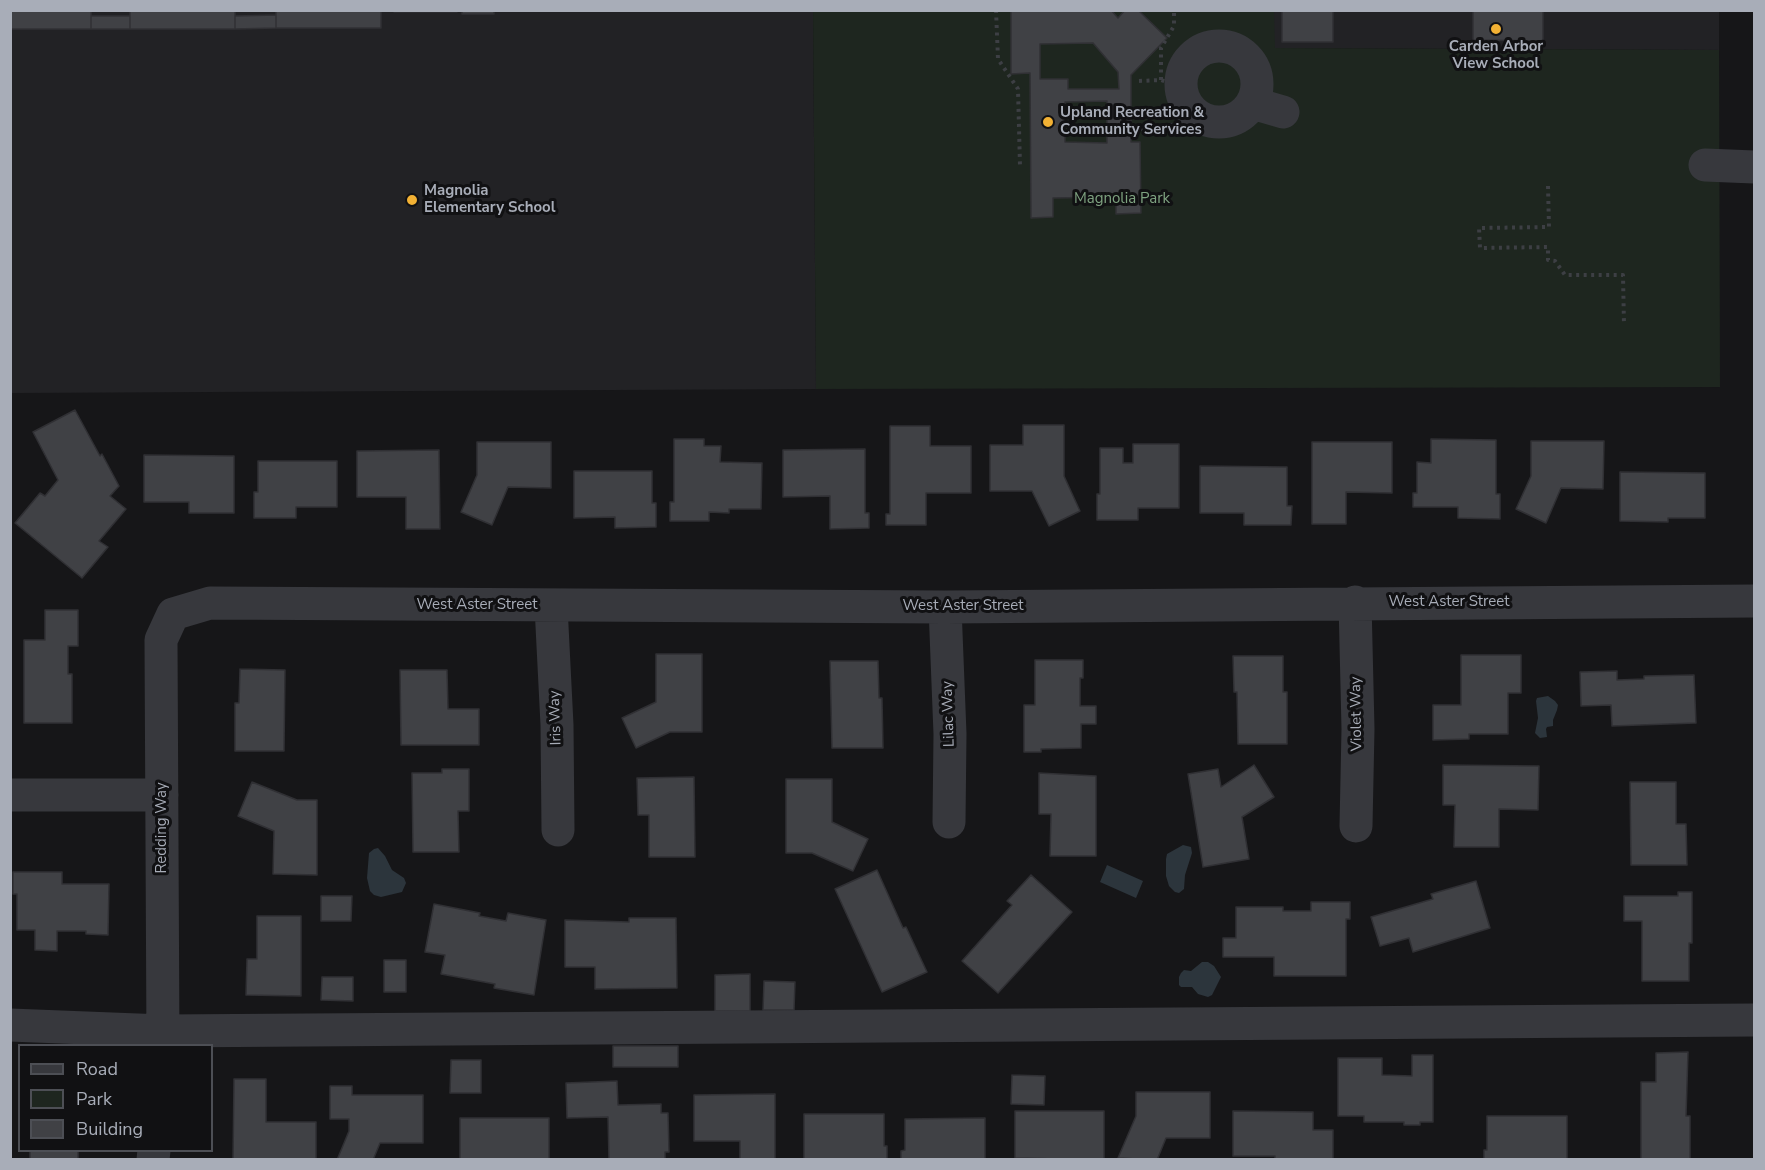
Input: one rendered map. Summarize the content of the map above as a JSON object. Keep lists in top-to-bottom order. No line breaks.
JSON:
{"streets":{"street":["West Aster Street","Lilac Way","Violet Way","Iris Way","Redding Way"]},"crossings":[["West Aster Street","Lilac Way"],["West Aster Street","Violet Way"],["West Aster Street","Iris Way"],["West Aster Street","Redding Way"]],"parks":["Magnolia Park"],"places":["Carden Arbor View School","Upland Recreation & Community Services","Magnolia Elementary School"],"legend":["Road","Park","Building"]}
